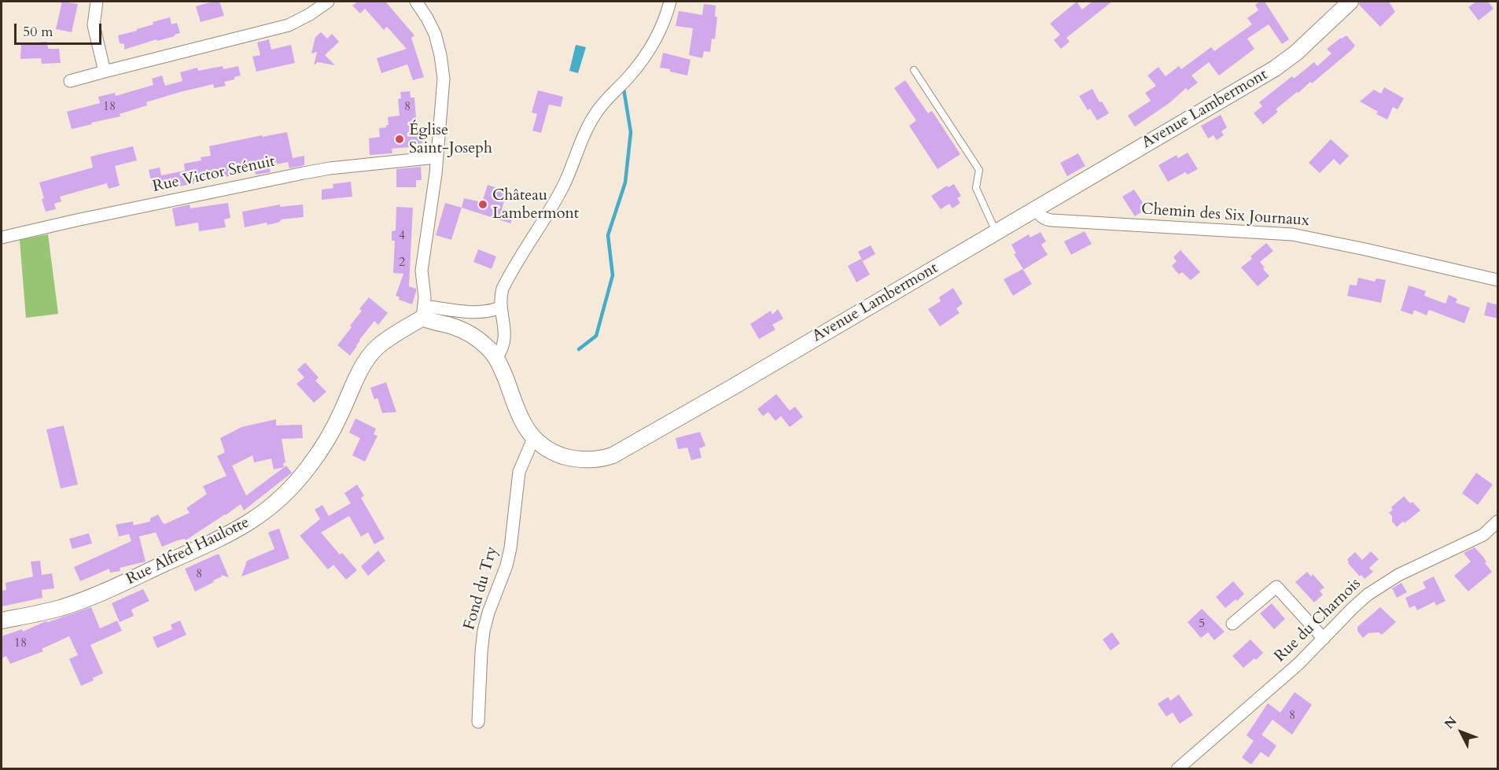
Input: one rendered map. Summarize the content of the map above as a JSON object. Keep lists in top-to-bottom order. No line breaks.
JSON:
{"streets":{"street":["Avenue Lambermont","Rue Victor Sténuit","Chemin des Six Journaux","Rue Alfred Haulotte","Fond du Try","Rue du Charnois"]},"crossings":[["Avenue Lambermont","Chemin des Six Journaux"],["Avenue Lambermont","Rue Alfred Haulotte"],["Avenue Lambermont","Fond du Try"]],"places":["Église Saint-Joseph","Château Lambermont"],"house_numbers":["18","8","4","2","8","5","18","8"],"scale_bar":"50 m","north":"top left"}
